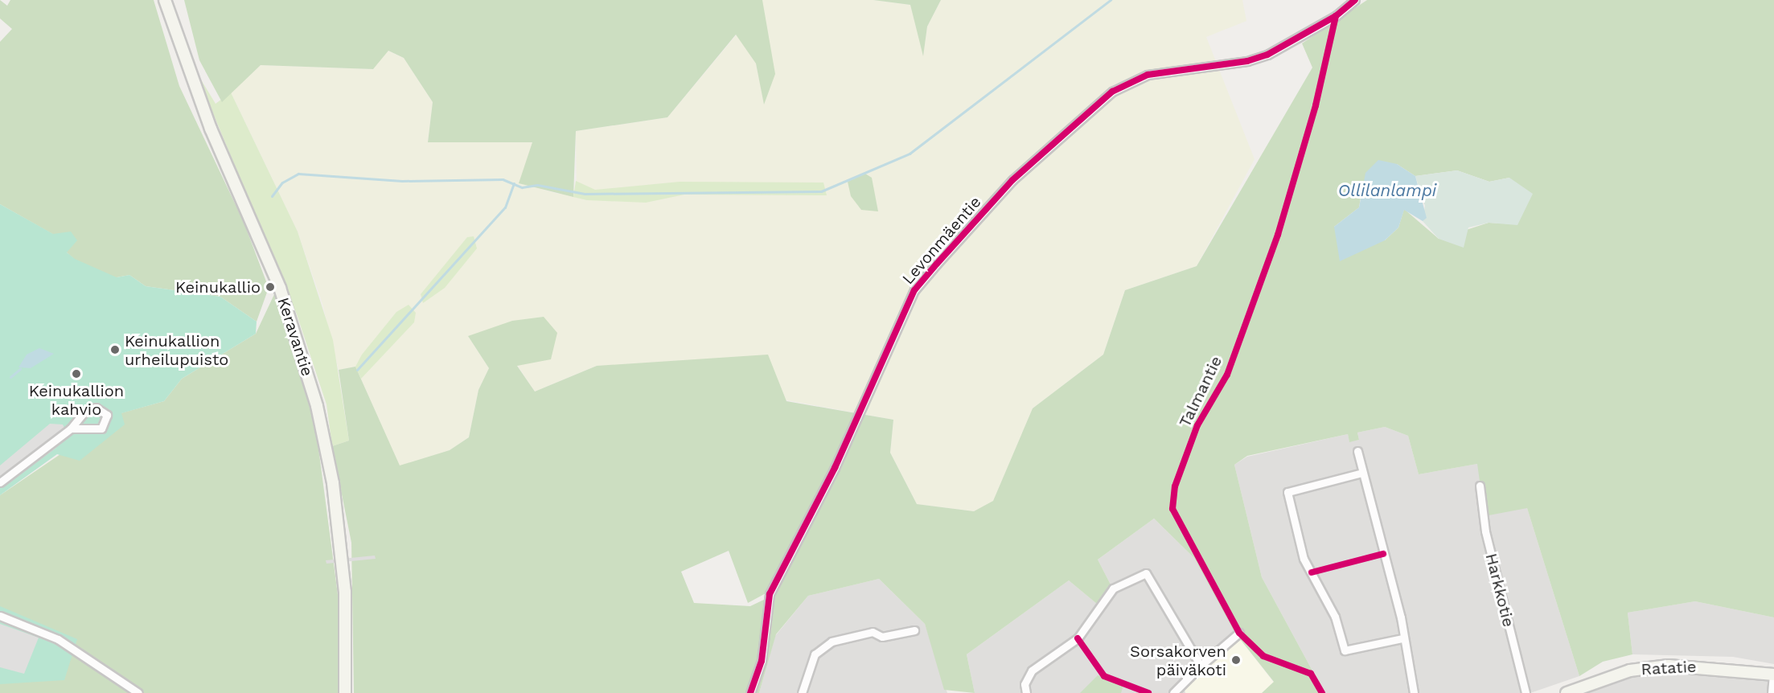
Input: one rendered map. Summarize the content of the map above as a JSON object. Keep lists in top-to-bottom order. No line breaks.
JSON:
{"streets":{"main road":["Keravantie","Ratatie"],"street":["Levonmäentie","Harkkotie"],"cycle path":["Talmantie"]},"water":["Ollilanlampi"],"places":["Keinukallio","Keinukallion urheilupuisto","Keinukallion kahvio","Sorsakorven päiväkoti"]}
